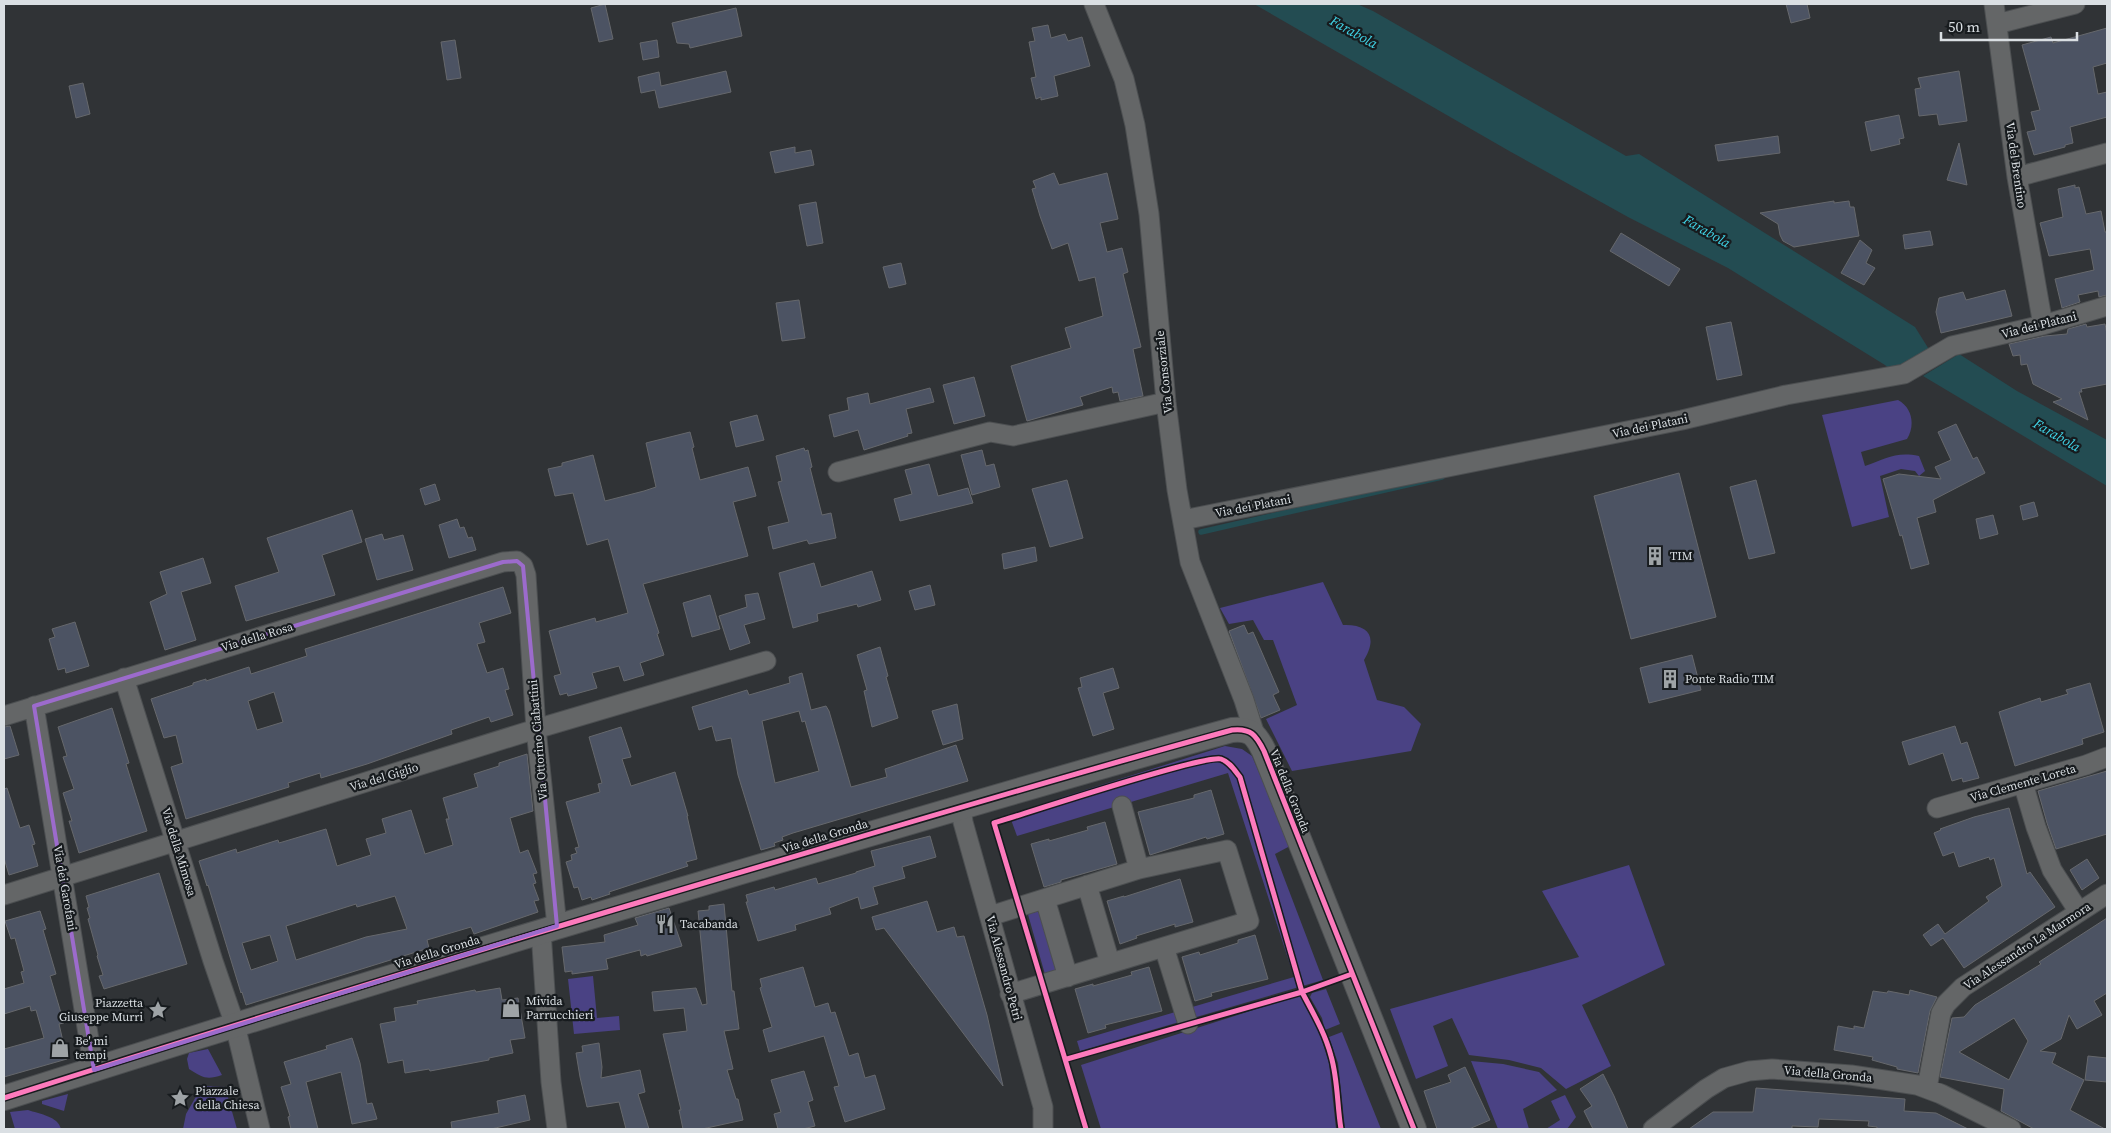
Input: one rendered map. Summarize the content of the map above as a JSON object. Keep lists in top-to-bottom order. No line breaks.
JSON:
{"streets":{"street":["Via del Brentino","Via dei Platani","Via Consorziale","Via della Rosa","Via Ottorino Ciabattini","Via del Giglio","Via Clemente Loreta","Via della Gronda","Via della Mimosa","Via dei Garofani","Via Alessandro La Marmora","Via Alessandro Petri"]},"crossings":[["Via del Brentino","Via dei Platani"],["Via dei Platani","Via Consorziale"],["Via Consorziale","Via della Gronda"],["Via della Rosa","Via Ottorino Ciabattini"],["Via della Rosa","Via della Mimosa"],["Via della Rosa","Via dei Garofani"],["Via Ottorino Ciabattini","Via del Giglio"],["Via Ottorino Ciabattini","Via della Gronda"],["Via del Giglio","Via della Mimosa"],["Via del Giglio","Via dei Garofani"],["Via della Gronda","Via della Mimosa"],["Via della Gronda","Via dei Garofani"],["Via della Gronda","Via Alessandro La Marmora"],["Via della Gronda","Via Alessandro Petri"]],"water":["Farabola"],"places":{"building":["TIM","Ponte Radio TIM"],"restaurant":["Tacabanda"],"shop":["Mivida Parrucchieri","Be' mi tempi"],"place":["Piazzetta Giuseppe Murri","Piazzale della Chiesa"]},"scale_bar":"50 m"}
